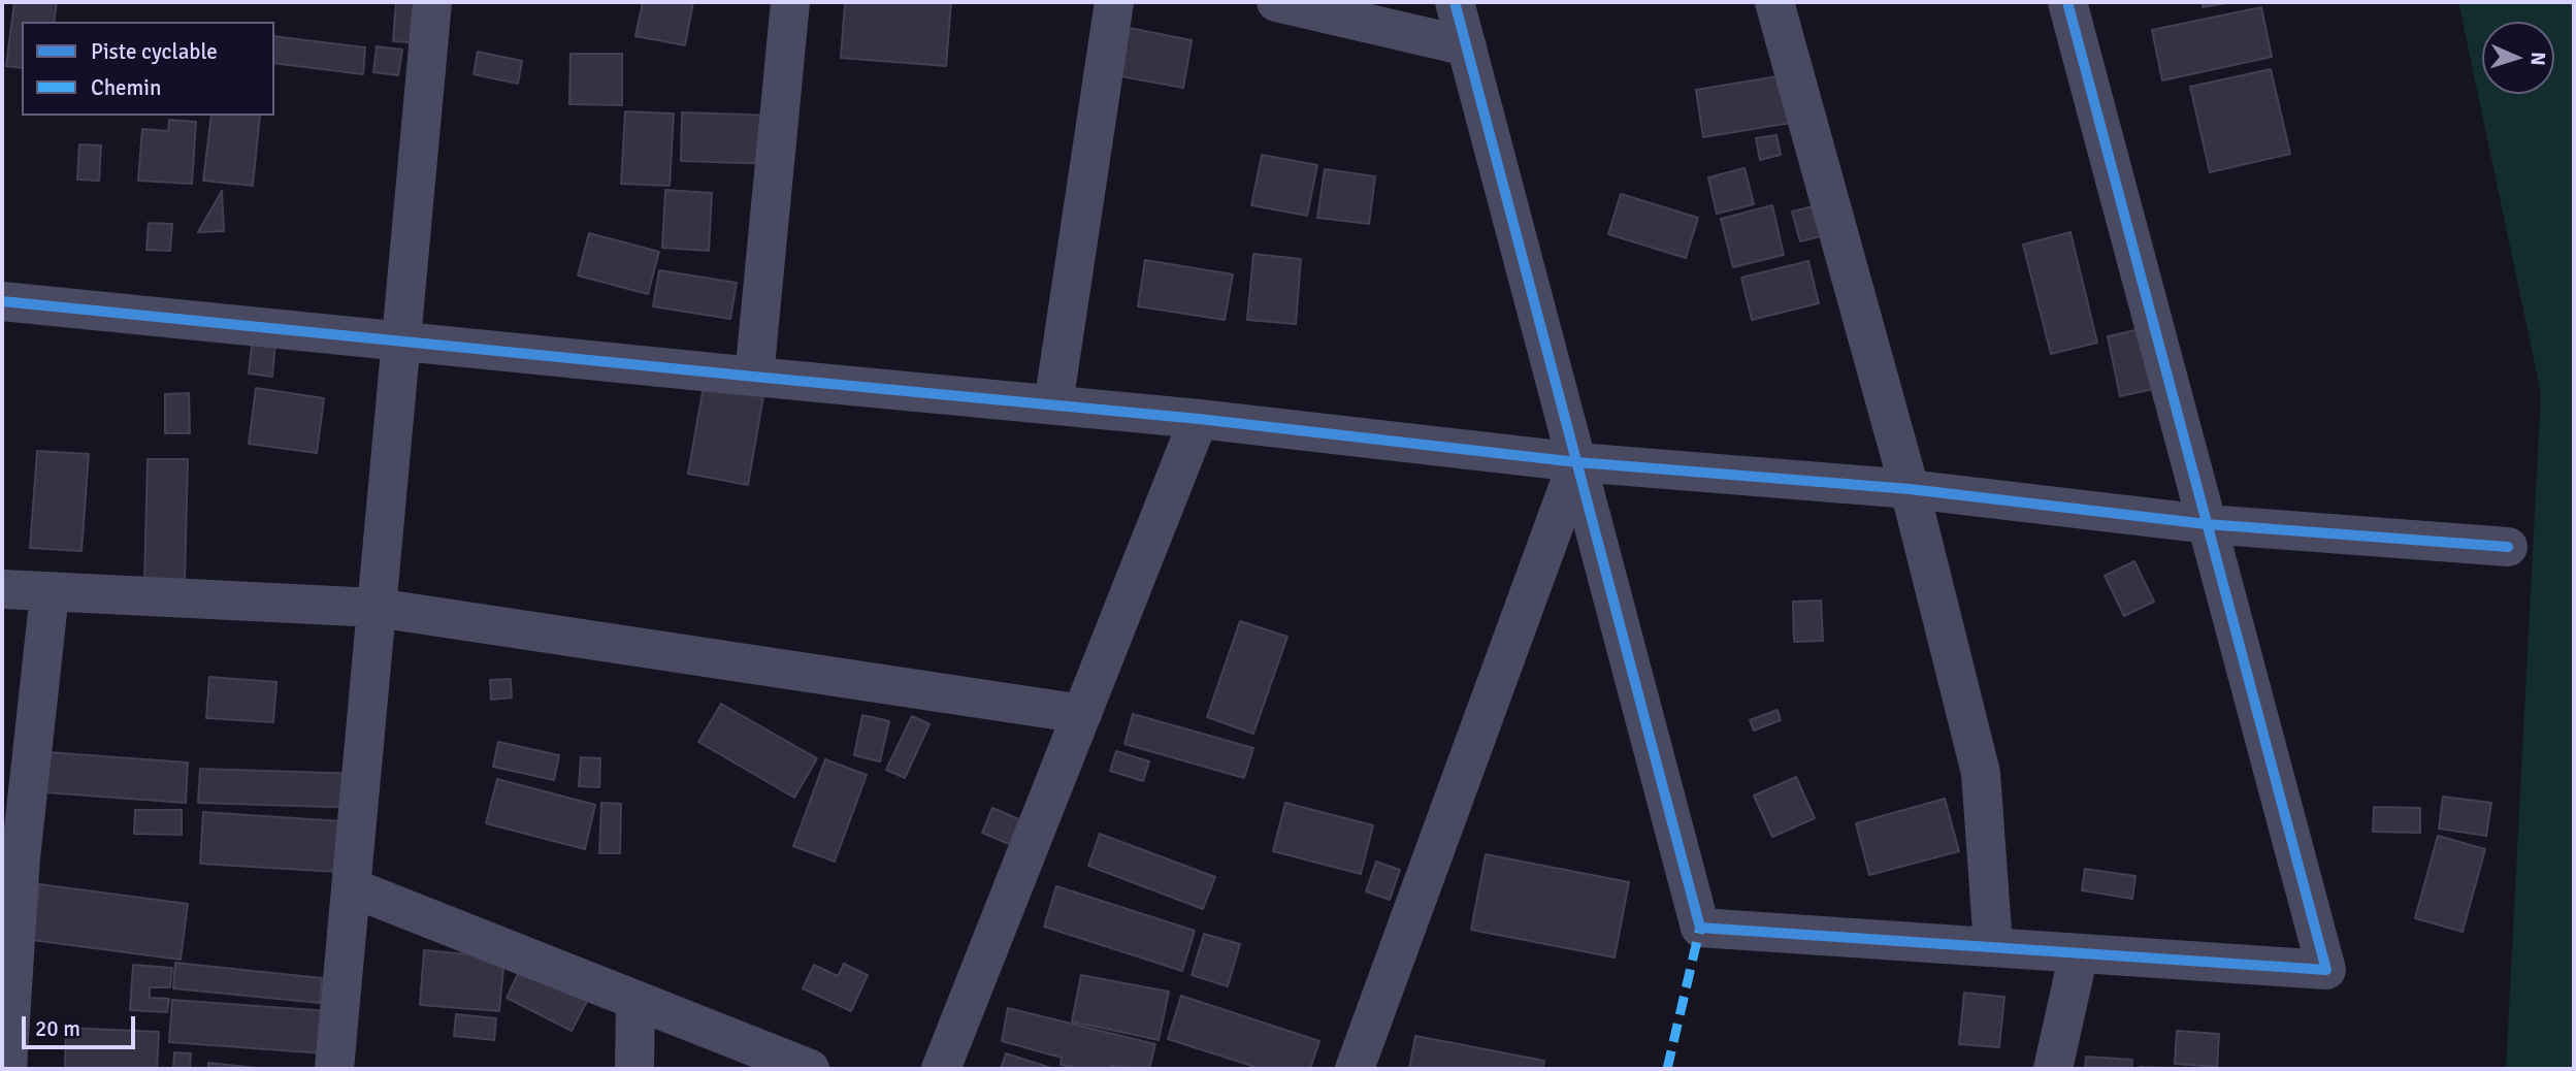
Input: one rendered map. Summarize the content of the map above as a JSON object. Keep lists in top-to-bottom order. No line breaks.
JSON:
{"legend":["Piste cyclable","Chemin"],"scale_bar":"20 m","north":"right"}
